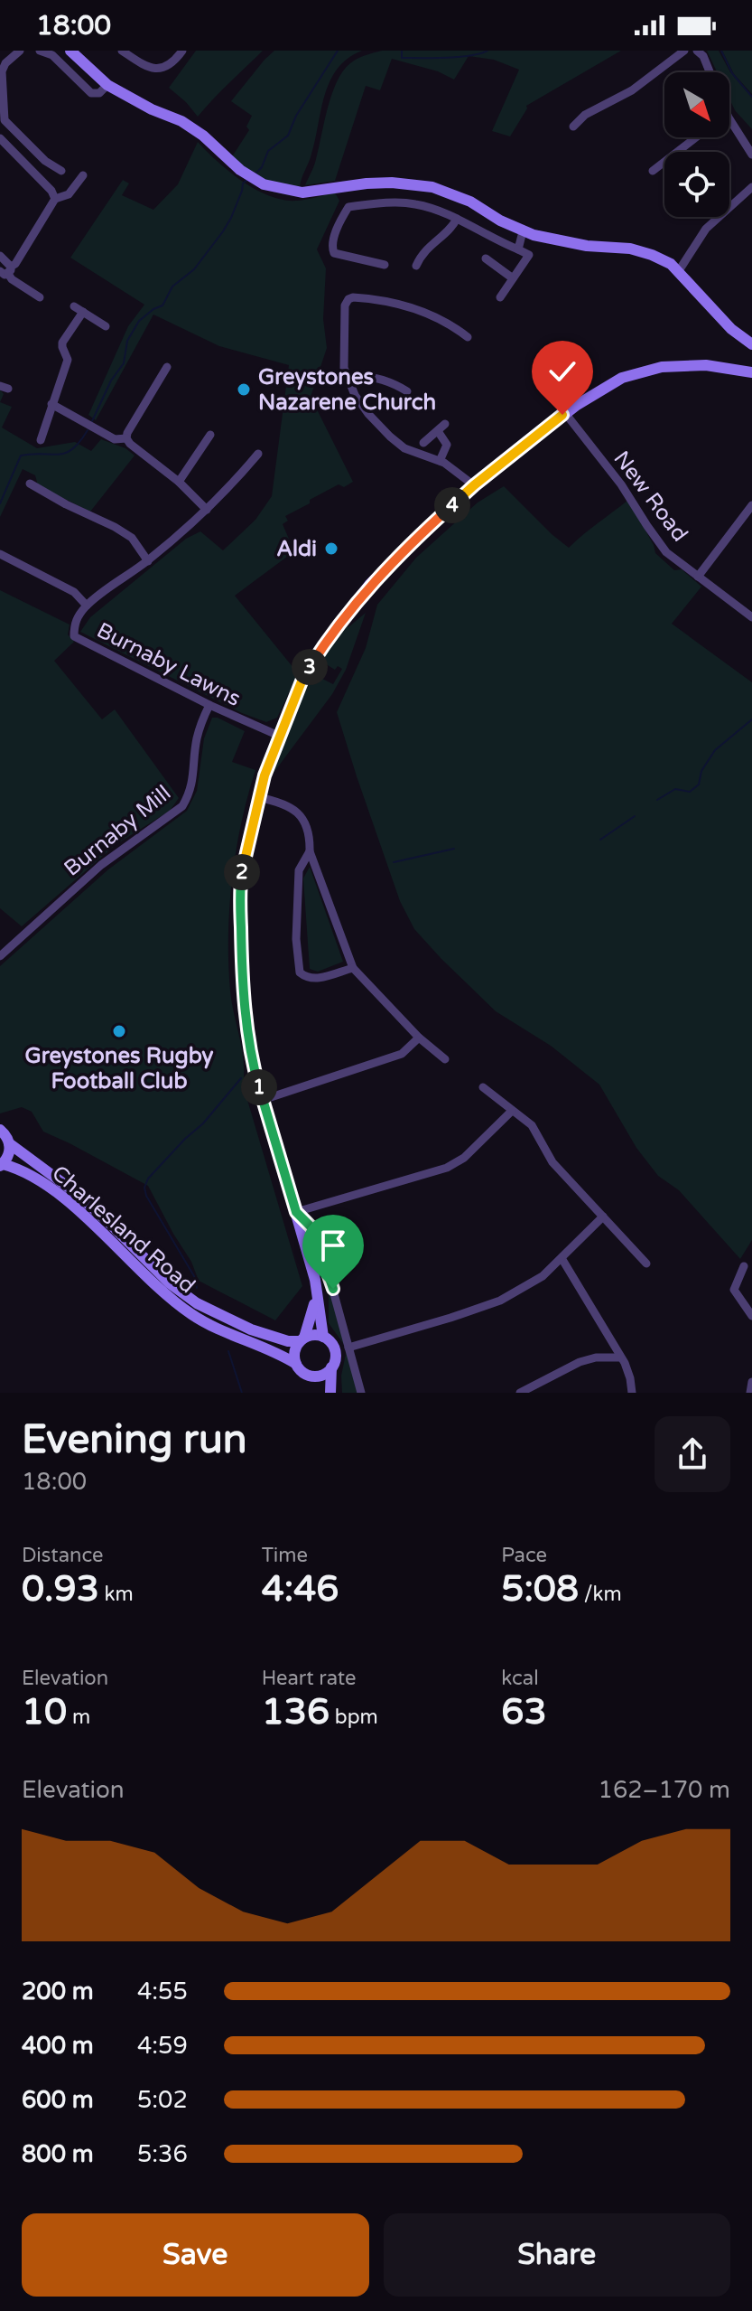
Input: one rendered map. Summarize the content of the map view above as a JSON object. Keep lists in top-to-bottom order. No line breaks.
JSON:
{"streets":{"main road":["Charlesland Road"],"street":["New Road","Burnaby Lawns","Burnaby Mill"]},"crossings":[["Burnaby Lawns","Burnaby Mill"]],"places":["Greystones Nazarene Church","Aldi","Greystones Rugby Football Club"],"north":"bottom right","page":{"status":"18:00","pins":["4","3","2","1"],"heading":["Evening run","18:00"],"stats":[["Distance","0.93 km"],["Time","4:46"],["Pace","5:08 /km"],["Elevation","10 m"],["Heart rate","136 bpm"],["kcal","63"]],"chart":["Elevation","162–170 m"],"list":[{"name":"200 m","note":"4:55"},{"name":"400 m","note":"4:59"},{"name":"600 m","note":"5:02"},{"name":"800 m","note":"5:36"}],"buttons":["Save","Share"]}}
